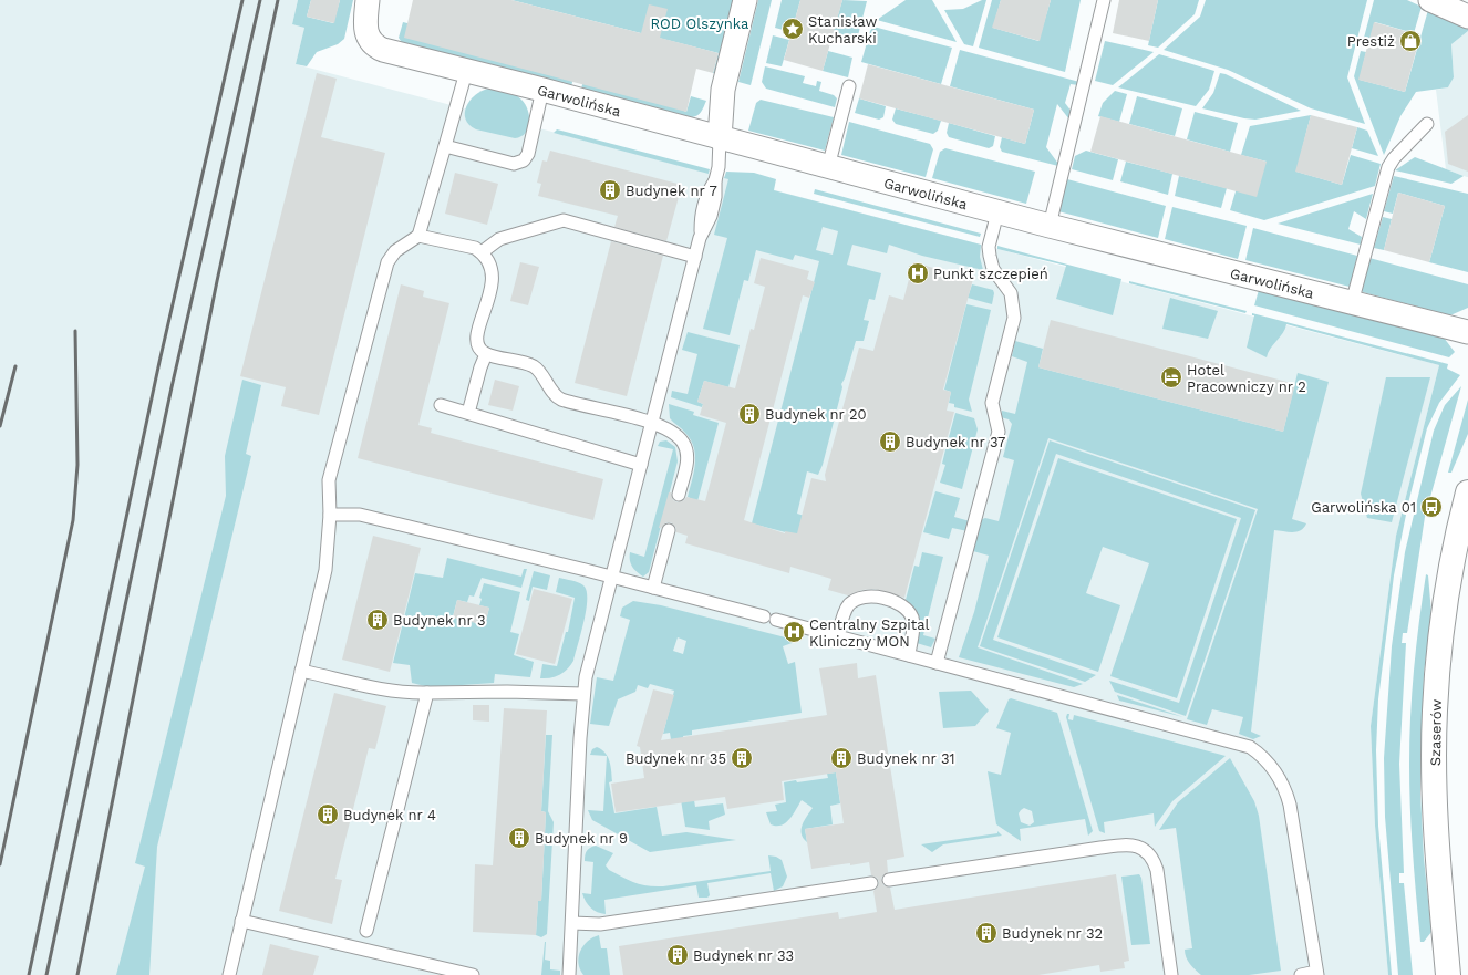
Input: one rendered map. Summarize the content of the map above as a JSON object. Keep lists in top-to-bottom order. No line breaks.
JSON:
{"streets":{"street":["Garwolińska","Szaserów"]},"parks":["ROD Olszynka"],"places":{"place":["Stanisław Kucharski"],"shop":["Prestiż"],"building":["Budynek nr 7","Budynek nr 20","Budynek nr 37","Budynek nr 3","Budynek nr 35","Budynek nr 31","Budynek nr 4","Budynek nr 9","Budynek nr 32","Budynek nr 33"],"hospital":["Punkt szczepień","Centralny Szpital Kliniczny MON"],"hotel":["Hotel Pracowniczy nr 2"],"bus stop":["Garwolińska 01"]}}
